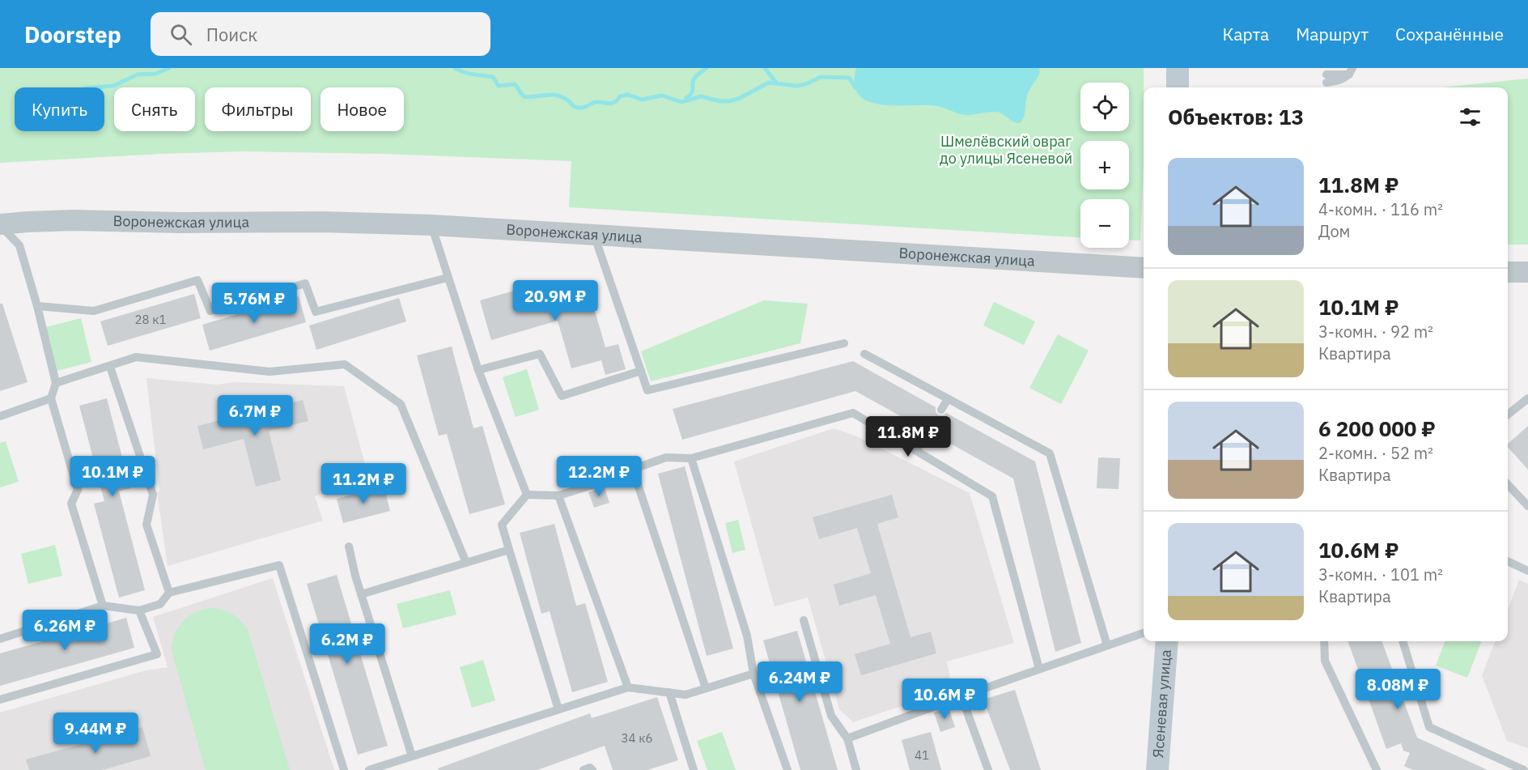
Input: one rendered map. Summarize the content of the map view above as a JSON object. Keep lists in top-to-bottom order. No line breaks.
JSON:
{"streets":{"main road":["Ясеневая улица"],"street":["Воронежская улица"]},"parks":["Шмелёвский овраг до улицы Ясеневой"],"house_numbers":["28 к1","34 к6","41"],"page":{"header":"Doorstep","search":"Поиск","nav":["Карта","Маршрут","Сохранённые"],"map_buttons":["+","−"],"chip":["Купить","Снять","Фильтры","Новое"],"heading":"Объектов: 13","list":[{"name":"11.8M ₽","note":"4-комн. · 116 m² · Дом"},{"name":"10.1M ₽","note":"3-комн. · 92 m² · Квартира"},{"name":"6 200 000 ₽","note":"2-комн. · 52 m² · Квартира"},{"name":"10.6M ₽","note":"3-комн. · 101 m² · Квартира"}],"price":["20.9M ₽","5.76M ₽","6.7M ₽","11.8M ₽","10.1M ₽","12.2M ₽","11.2M ₽","6.26M ₽","6.2M ₽","6.24M ₽","8.08M ₽","10.6M ₽","9.44M ₽"]}}
